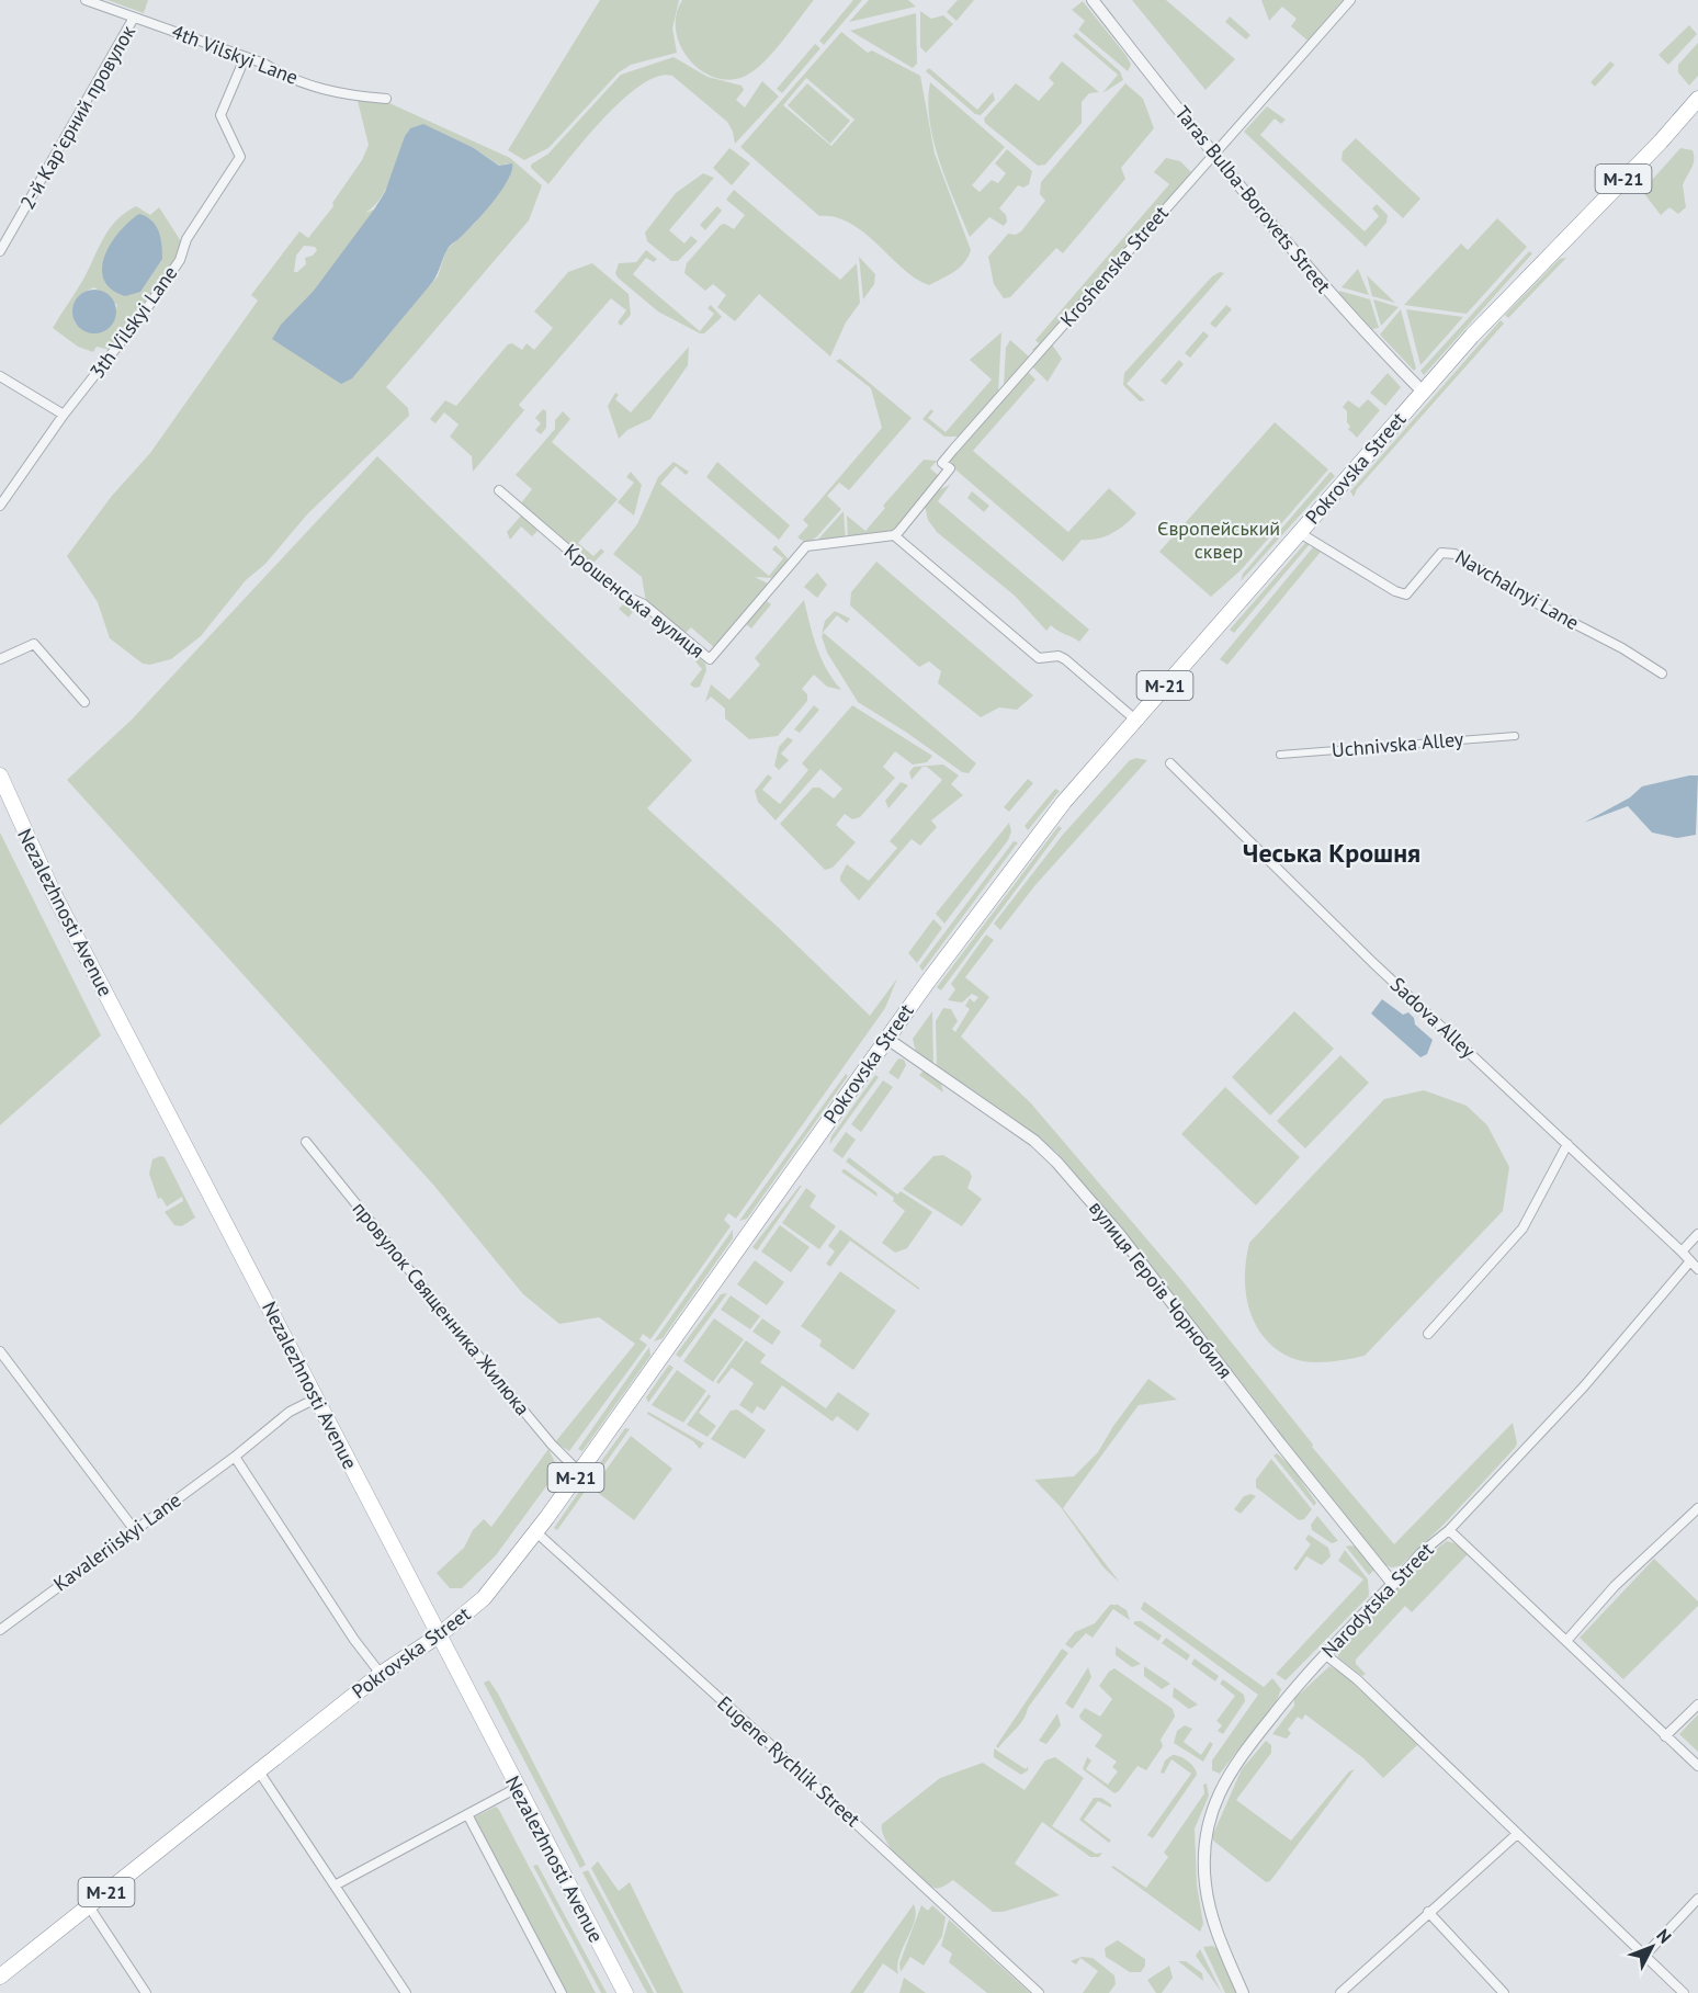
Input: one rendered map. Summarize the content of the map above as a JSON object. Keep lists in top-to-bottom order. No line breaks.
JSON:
{"streets":{"main road":["М-21","Pokrovska Street","Nezalezhnosti Avenue"],"street":["4th Vilskyi Lane","2-й Карʼєрний провулок","Taras Bulba-Borovets Street","Kroshenska Street","3th Vilskyi Lane","Navchalnyi Lane","Крошенська вулиця","Uchnivska Alley","Sadova Alley","вулиця Героїв Чорнобиля","провулок Священника Жилюка","Kavaleriiskyi Lane","Narodytska Street","Eugene Rychlik Street"]},"crossings":[["4th Vilskyi Lane","2-й Карʼєрний провулок"],["4th Vilskyi Lane","3th Vilskyi Lane"],["Taras Bulba-Borovets Street","Kroshenska Street"],["Taras Bulba-Borovets Street","Pokrovska Street"],["Kroshenska Street","Крошенська вулиця"],["Pokrovska Street","Navchalnyi Lane"],["Pokrovska Street","Nezalezhnosti Avenue"],["Pokrovska Street","вулиця Героїв Чорнобиля"],["Pokrovska Street","провулок Священника Жилюка"],["Pokrovska Street","Eugene Rychlik Street"],["Nezalezhnosti Avenue","Kavaleriiskyi Lane"],["Sadova Alley","Narodytska Street"],["вулиця Героїв Чорнобиля","Narodytska Street"]],"districts":["Чеська Крошня"],"parks":["Європейський сквер"],"north":"top right"}
